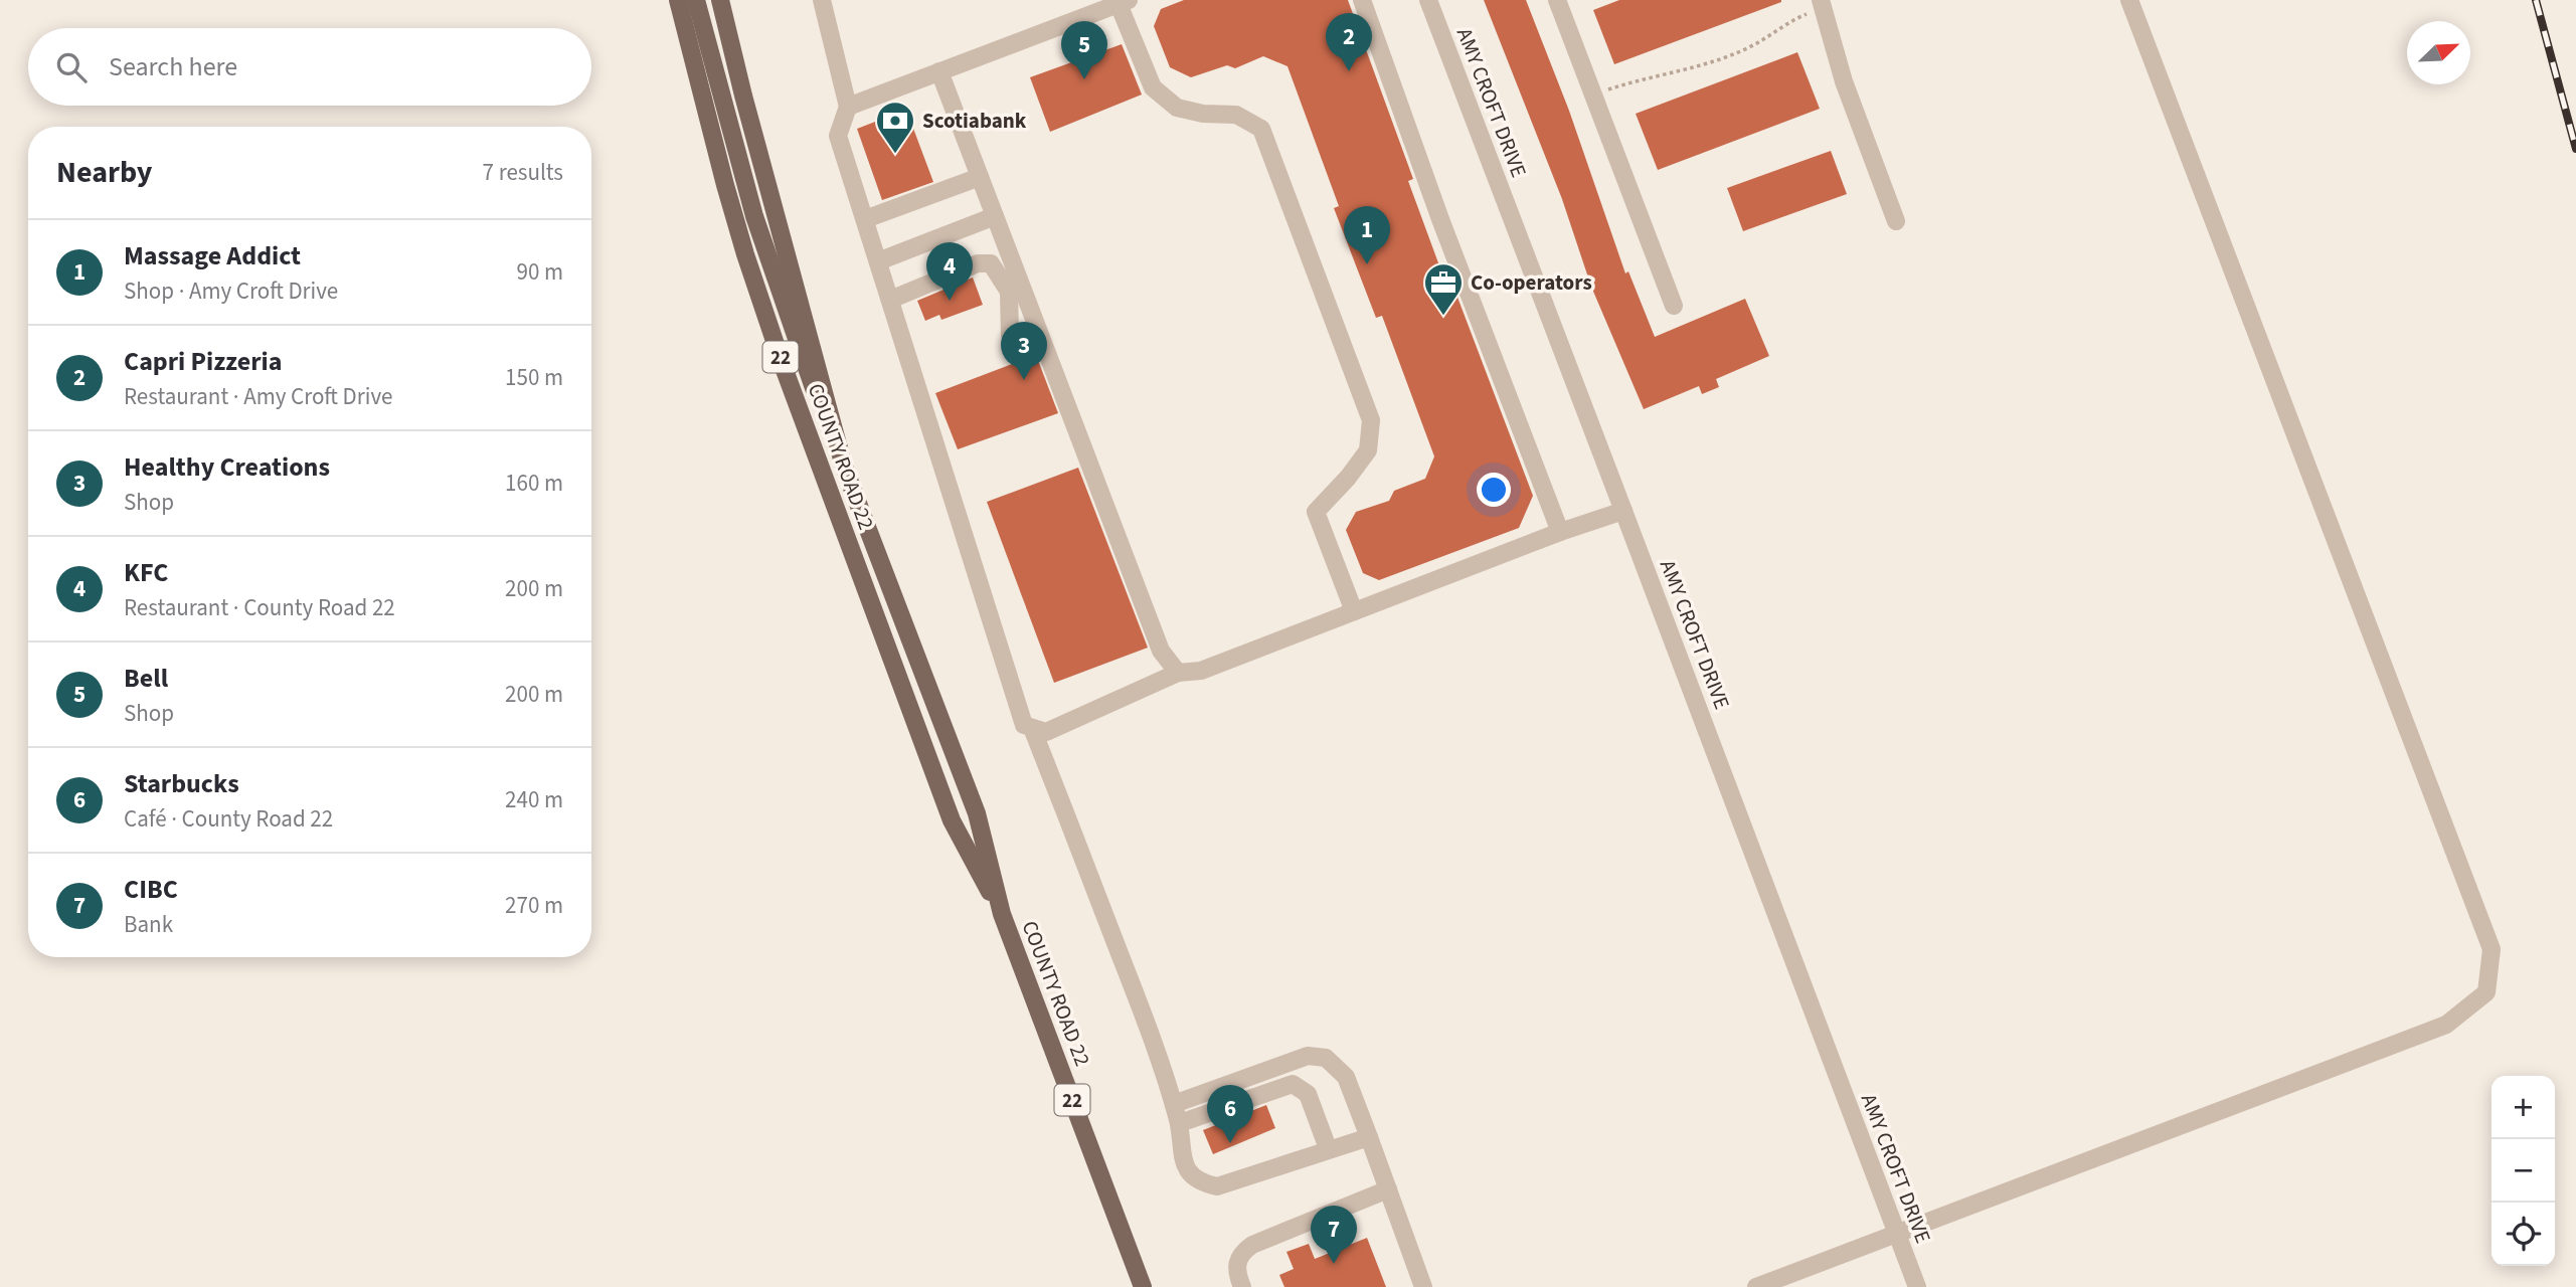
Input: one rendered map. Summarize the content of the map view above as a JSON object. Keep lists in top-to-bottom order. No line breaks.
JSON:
{"streets":{"main road":["22","COUNTY ROAD 22"],"street":["AMY CROFT DRIVE"]},"places":{"bank":["Scotiabank"],"office":["Co-operators"]},"north":"top right","page":{"pins":["2","5","1","4","3","6","7"],"search":"Search here","heading":["Nearby","7 results"],"list":[{"mark":"1","name":"Massage Addict","note":"Shop · Amy Croft Drive","value":"90 m"},{"mark":"2","name":"Capri Pizzeria","note":"Restaurant · Amy Croft Drive","value":"150 m"},{"mark":"3","name":"Healthy Creations","note":"Shop","value":"160 m"},{"mark":"4","name":"KFC","note":"Restaurant · County Road 22","value":"200 m"},{"mark":"5","name":"Bell","note":"Shop","value":"200 m"},{"mark":"6","name":"Starbucks","note":"Café · County Road 22","value":"240 m"},{"mark":"7","name":"CIBC","note":"Bank","value":"270 m"}],"map_buttons":["+","−"]}}
